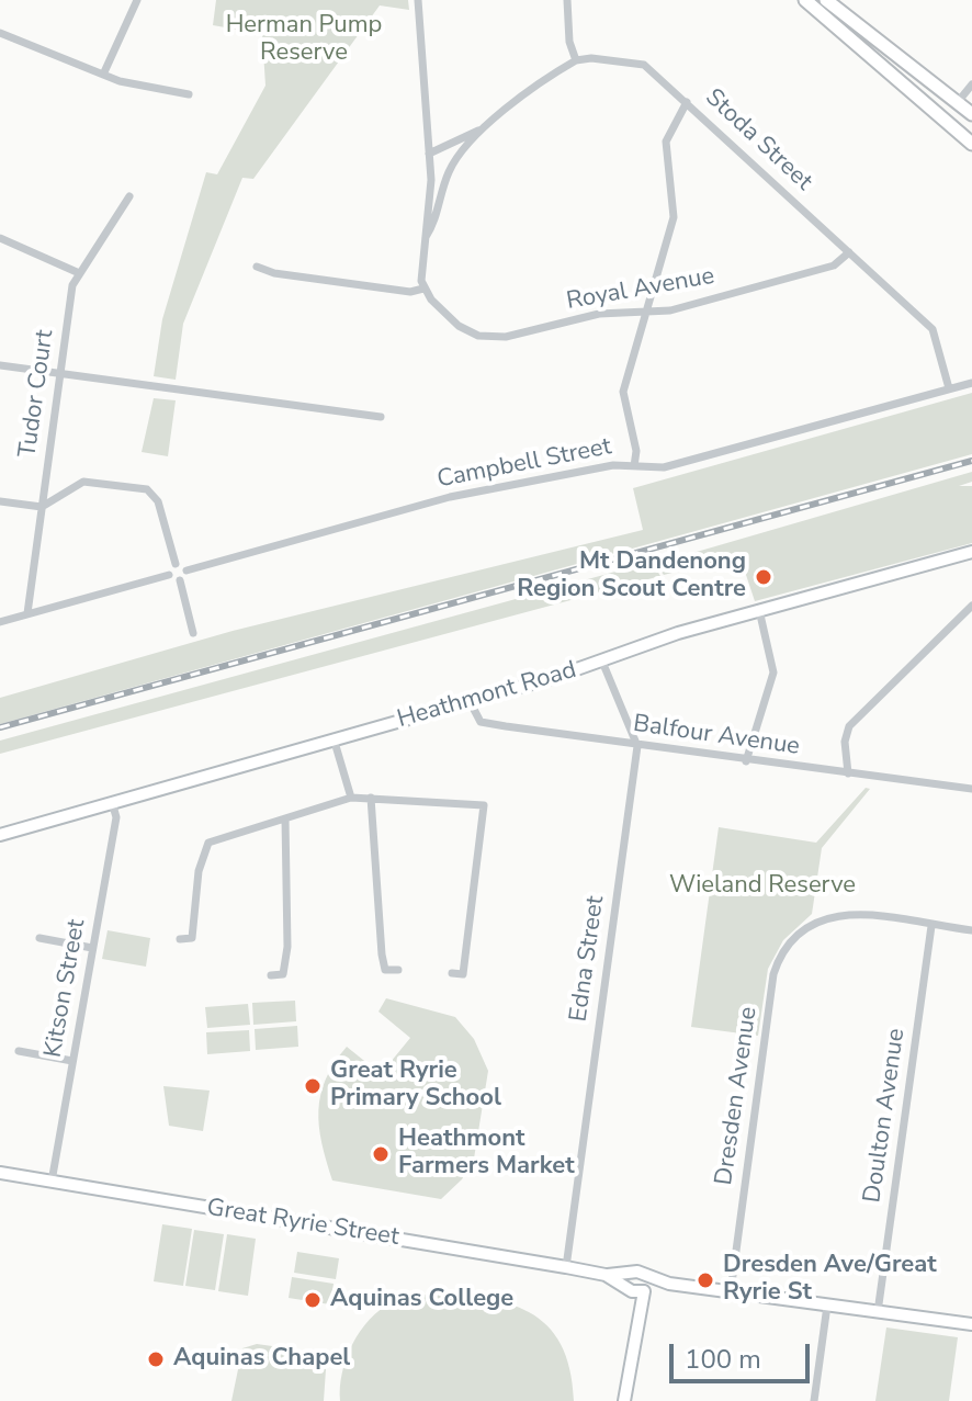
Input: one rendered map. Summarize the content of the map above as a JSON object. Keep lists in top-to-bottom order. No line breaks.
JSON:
{"streets":{"street":["Stoda Street","Royal Avenue","Tudor Court","Campbell Street","Heathmont Road","Balfour Avenue","Edna Street","Kitson Street","Dresden Avenue","Doulton Avenue","Great Ryrie Street"]},"crossings":[["Stoda Street","Royal Avenue"],["Stoda Street","Campbell Street"],["Heathmont Road","Balfour Avenue"],["Heathmont Road","Kitson Street"],["Balfour Avenue","Edna Street"],["Edna Street","Great Ryrie Street"],["Kitson Street","Great Ryrie Street"],["Dresden Avenue","Doulton Avenue"],["Dresden Avenue","Great Ryrie Street"],["Doulton Avenue","Great Ryrie Street"]],"parks":["Herman Pump Reserve","Wieland Reserve"],"places":["Mt Dandenong Region Scout Centre","Great Ryrie Primary School","Heathmont Farmers Market","Dresden Ave/Great Ryrie St","Aquinas College","Aquinas Chapel"],"scale_bar":"100 m"}
